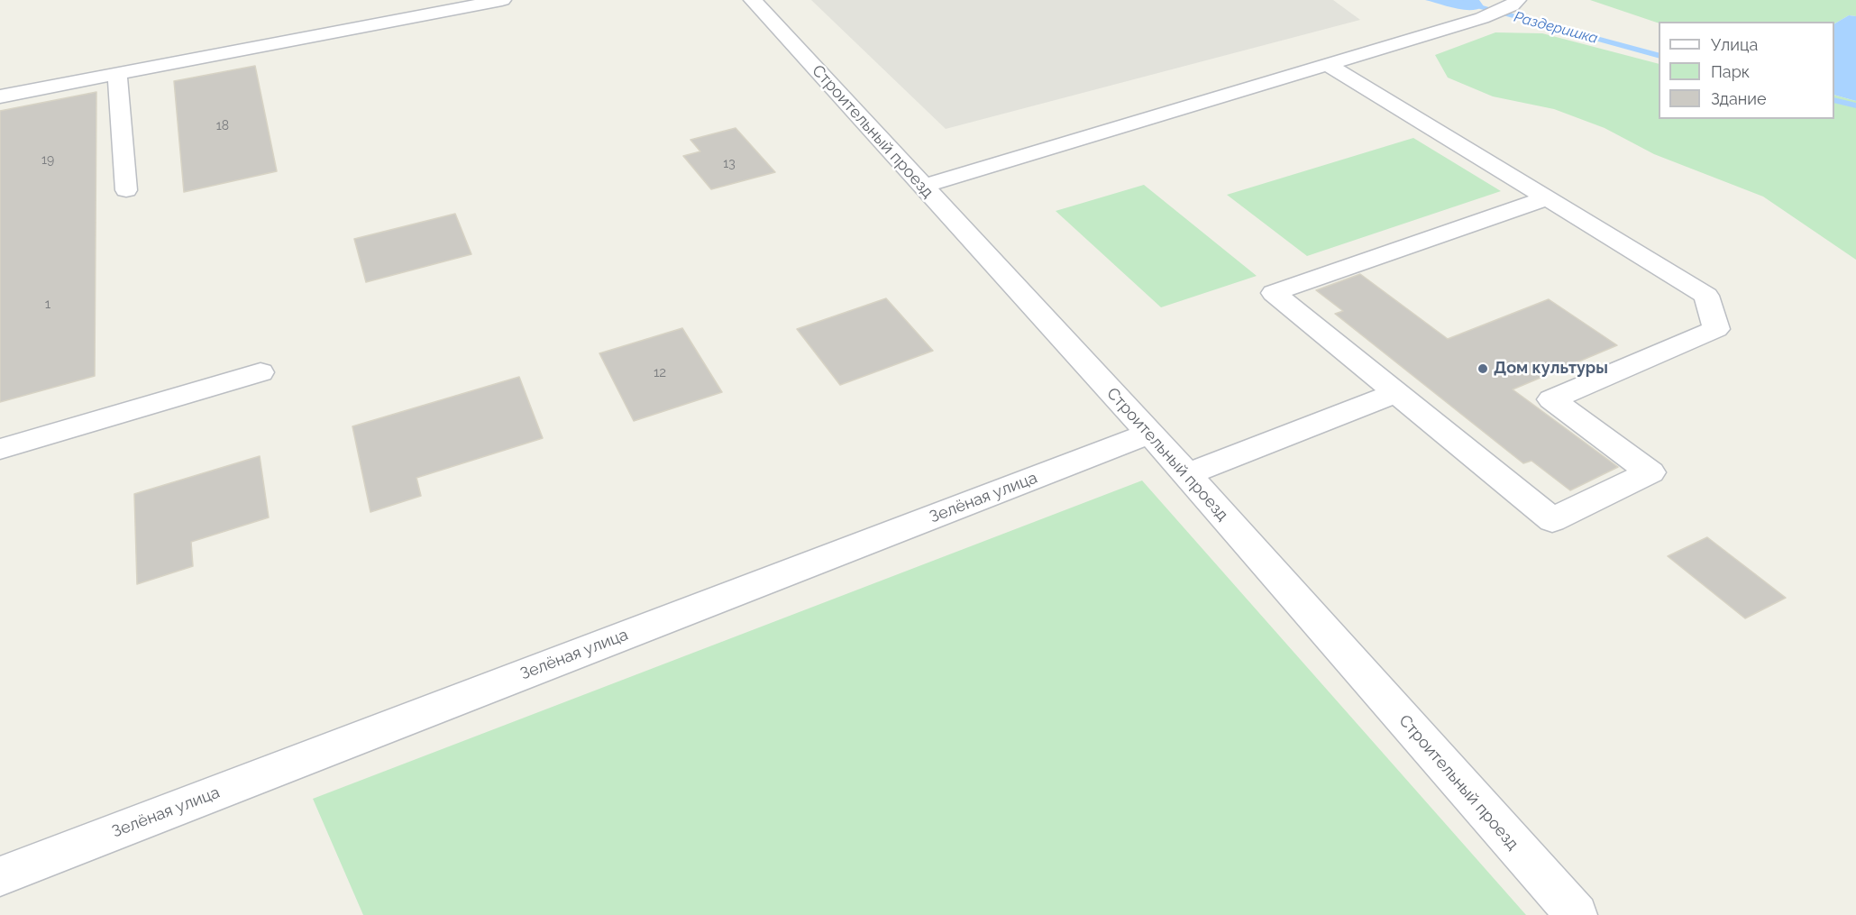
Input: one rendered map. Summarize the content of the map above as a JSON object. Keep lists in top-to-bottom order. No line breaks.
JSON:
{"streets":{"street":["Строительный проезд","Зелёная улица"]},"crossings":[["Строительный проезд","Зелёная улица"]],"water":["Раздеришка"],"places":["Дом культуры"],"house_numbers":["18","19","13","1","12"],"legend":["Улица","Парк","Здание"]}
